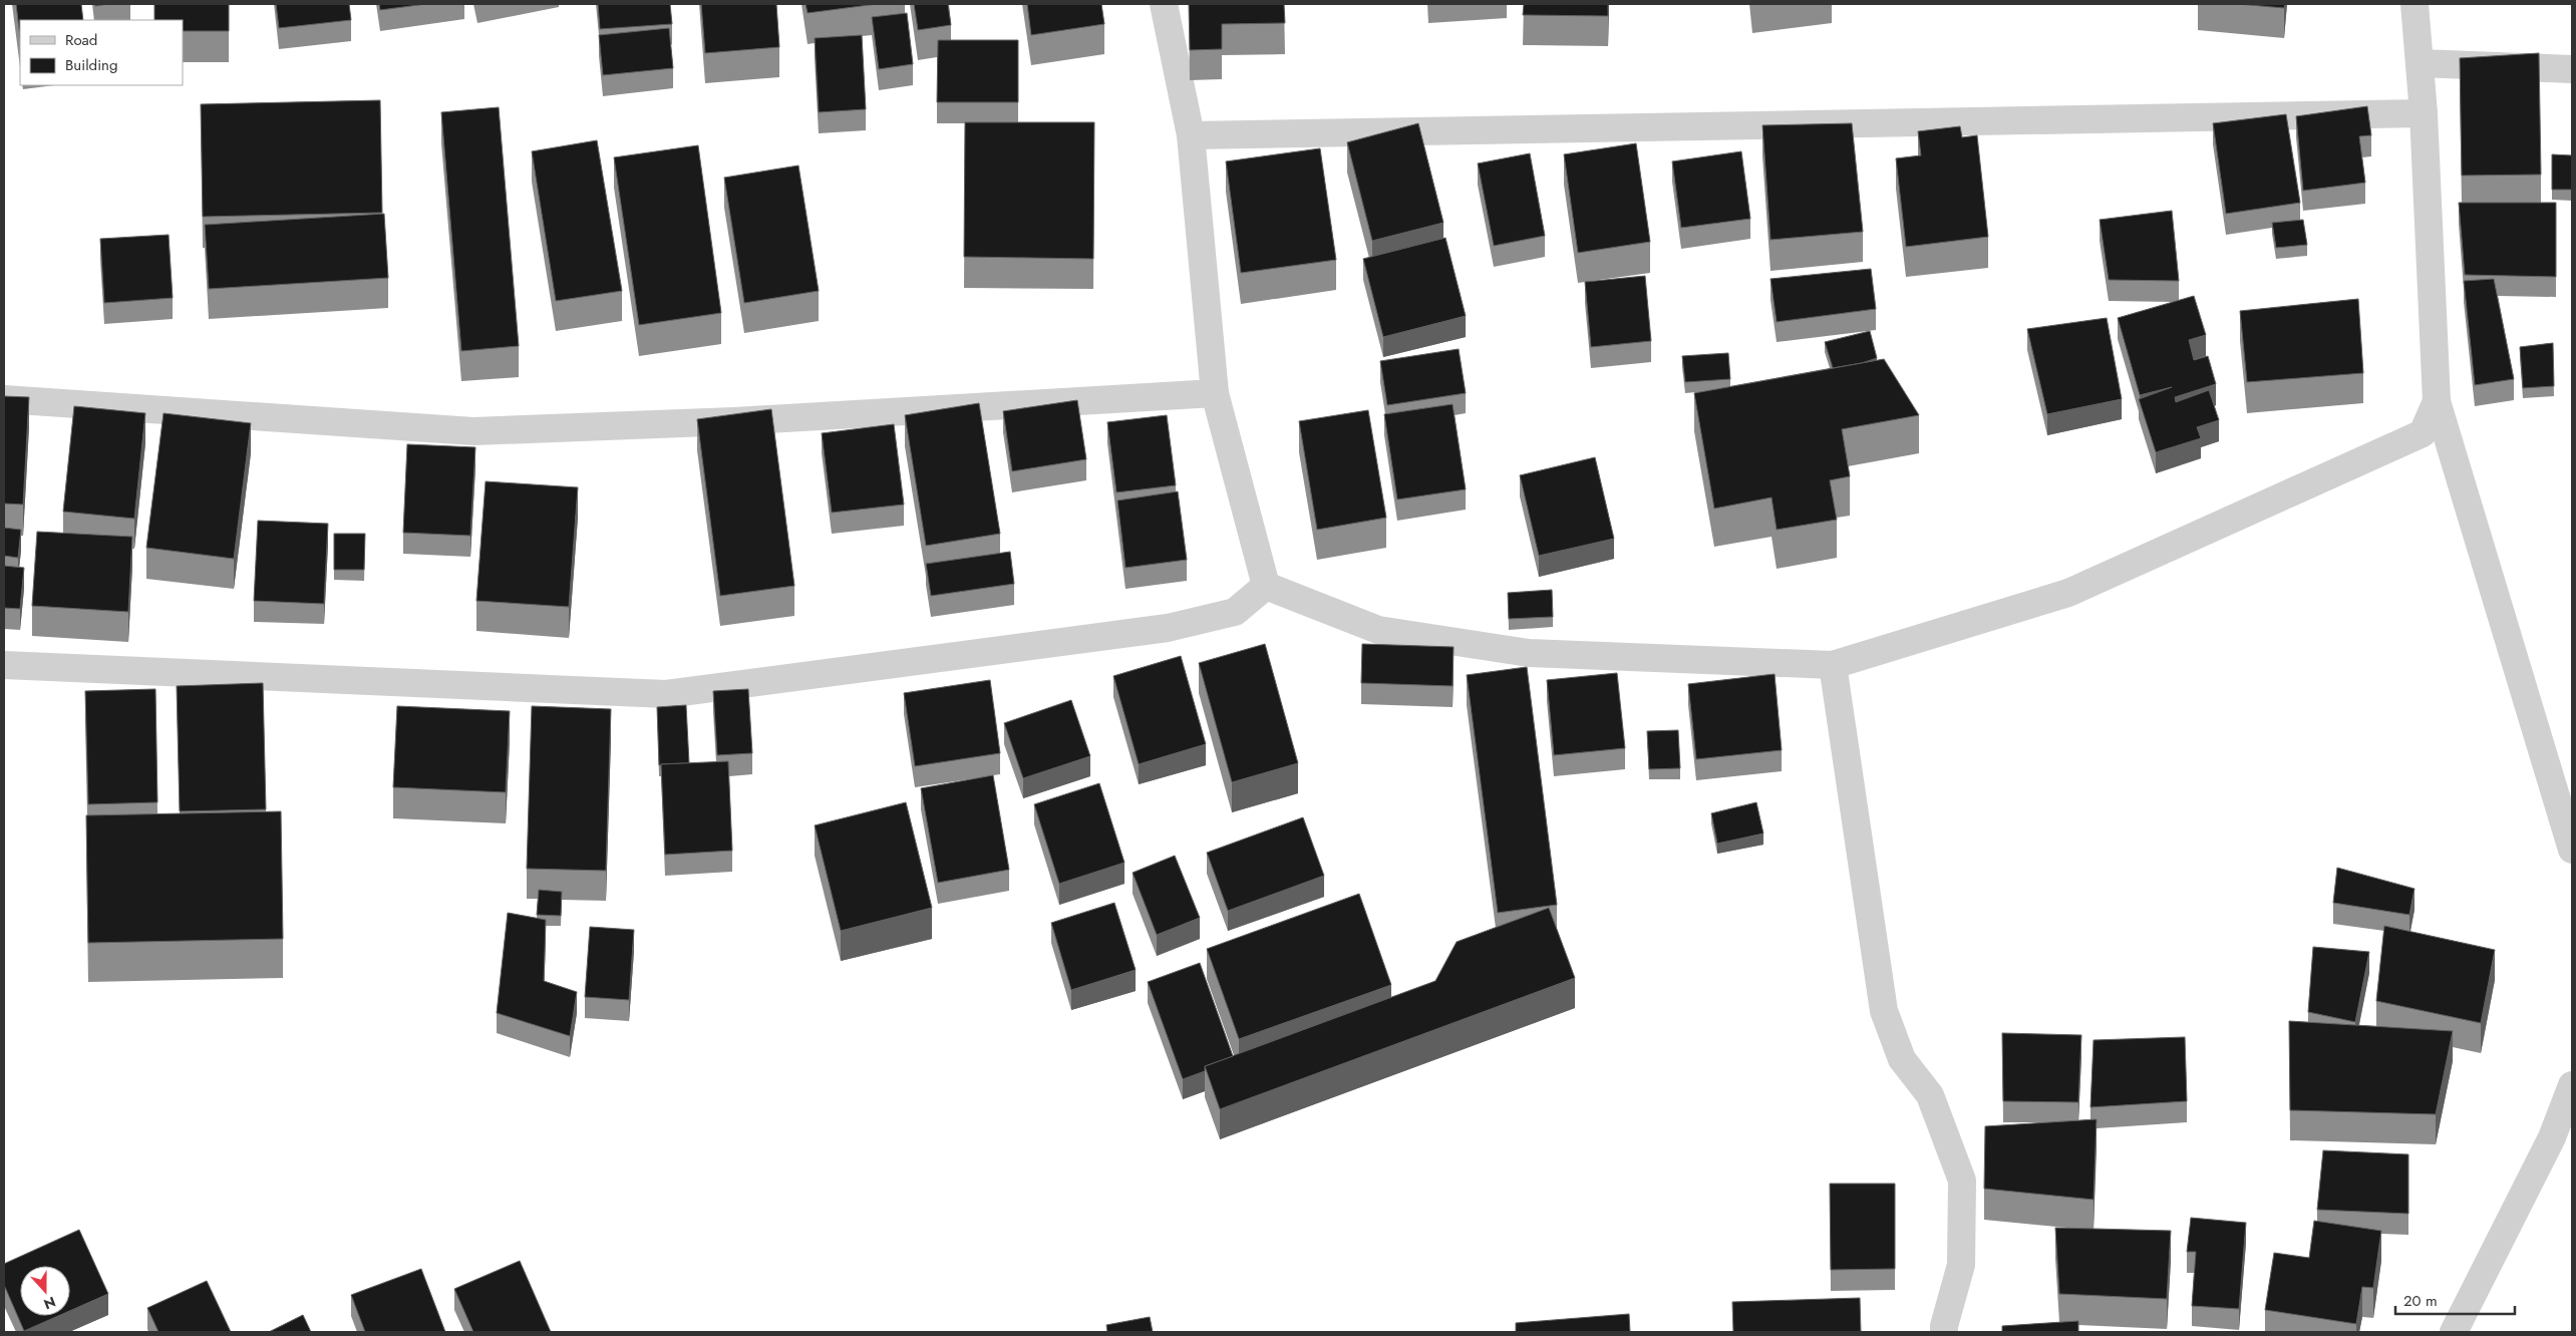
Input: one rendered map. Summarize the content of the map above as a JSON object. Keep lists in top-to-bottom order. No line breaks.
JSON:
{"legend":["Road","Building"],"scale_bar":"20 m","north":"bottom"}
